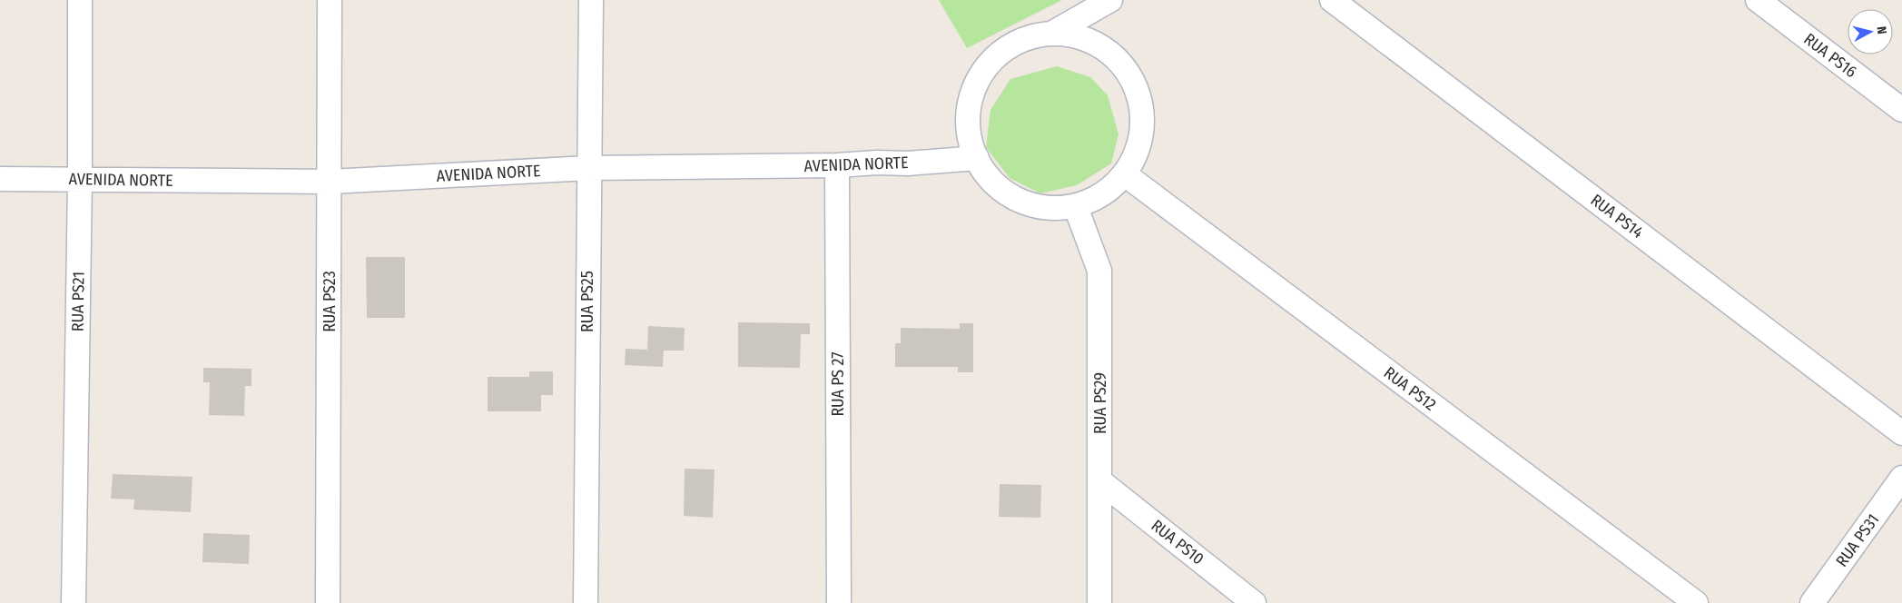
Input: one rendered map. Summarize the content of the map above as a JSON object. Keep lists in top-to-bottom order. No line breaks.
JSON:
{"streets":{"street":["RUA PS16","AVENIDA NORTE","RUA PS14","RUA PS21","RUA PS23","RUA PS25","RUA PS 27","RUA PS12","RUA PS29","RUA PS31","RUA PS10"]},"crossings":[["AVENIDA NORTE","RUA PS21"],["AVENIDA NORTE","RUA PS23"],["AVENIDA NORTE","RUA PS25"],["AVENIDA NORTE","RUA PS 27"],["RUA PS29","RUA PS10"]],"north":"right"}
